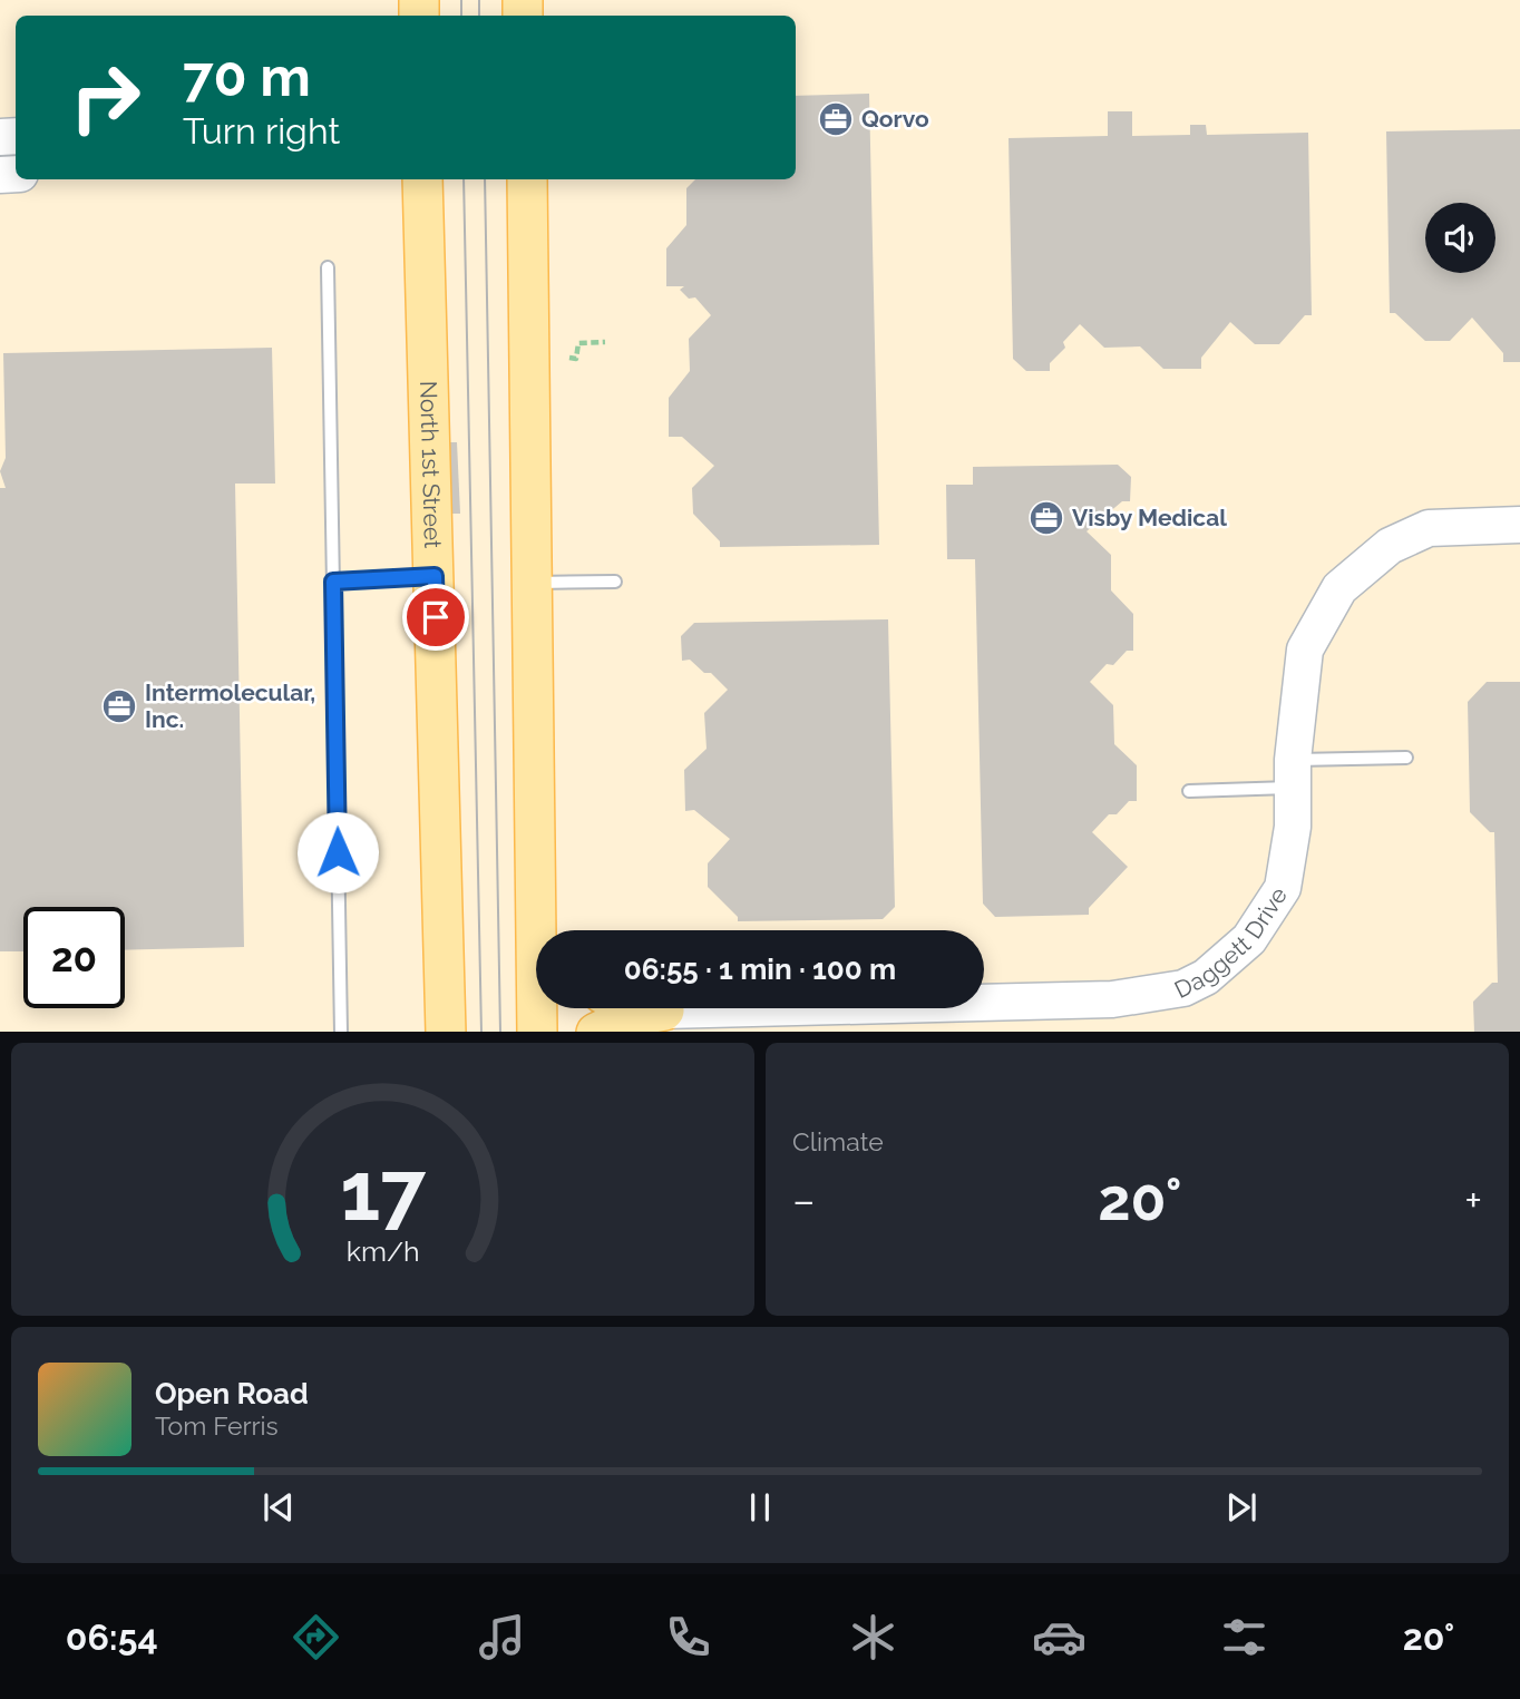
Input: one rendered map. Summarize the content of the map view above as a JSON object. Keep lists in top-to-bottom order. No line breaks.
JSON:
{"streets":{"main road":["North 1st Street"],"street":["Daggett Drive"]},"places":{"office":["Qorvo","Visby Medical","Intermolecular, Inc."]},"page":{"turn":["70 m","Turn right"],"limit":"20","trip":"06:55 · 1 min · 100 m","tile":"Climate","heat":["−","20°","+"],"song":["Open Road","Tom Ferris"],"tabs":["06:54","20°"],"gauge":["17","km/h"]}}
